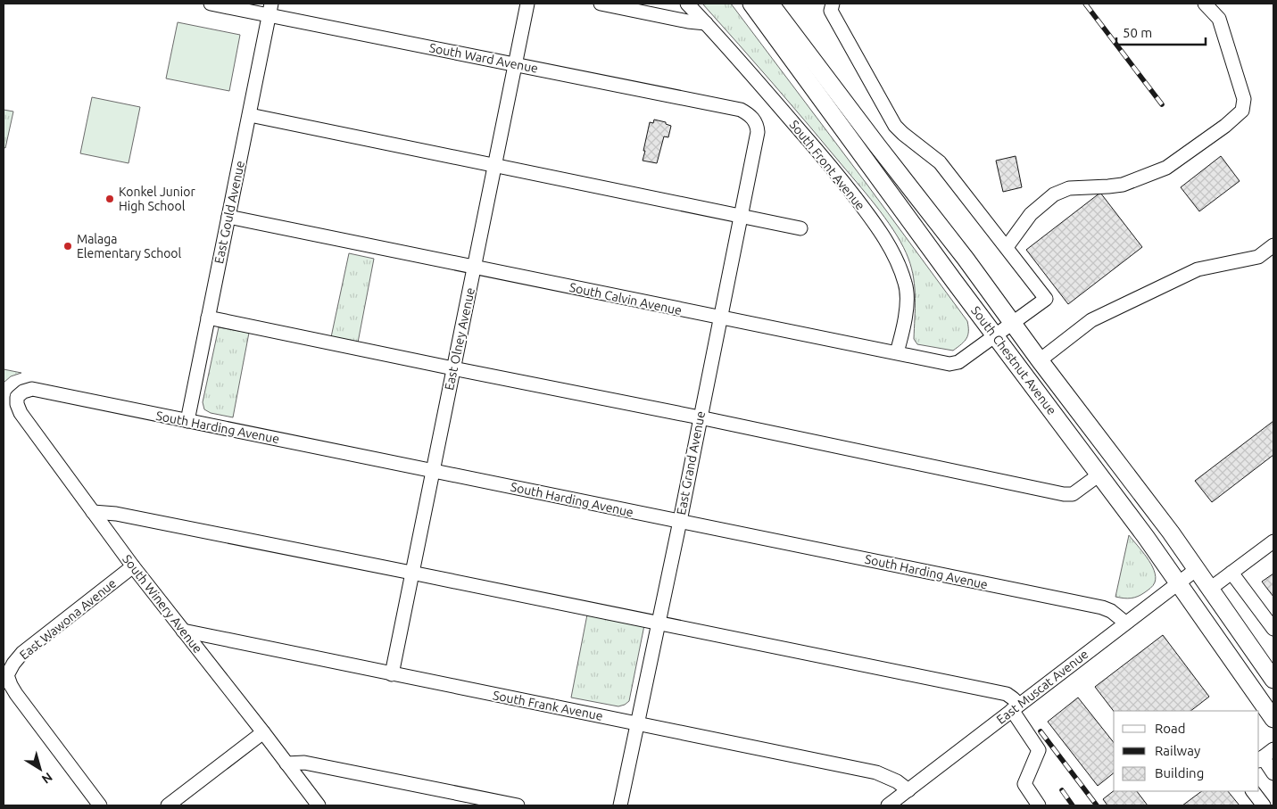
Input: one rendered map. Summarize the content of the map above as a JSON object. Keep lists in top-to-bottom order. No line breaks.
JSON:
{"streets":{"main road":["South Chestnut Avenue"],"street":["South Ward Avenue","South Front Avenue","East Gould Avenue","South Calvin Avenue","East Olney Avenue","South Harding Avenue","East Grand Avenue","South Winery Avenue","East Wawona Avenue","East Muscat Avenue","South Frank Avenue"]},"crossings":[["South Ward Avenue","East Gould Avenue"],["South Ward Avenue","East Olney Avenue"],["South Ward Avenue","East Grand Avenue"],["South Front Avenue","South Calvin Avenue"],["East Gould Avenue","South Calvin Avenue"],["East Gould Avenue","South Harding Avenue"],["South Calvin Avenue","East Olney Avenue"],["South Calvin Avenue","South Chestnut Avenue"],["South Calvin Avenue","East Grand Avenue"],["East Olney Avenue","South Harding Avenue"],["East Olney Avenue","South Frank Avenue"],["South Chestnut Avenue","East Muscat Avenue"],["South Harding Avenue","East Grand Avenue"],["South Harding Avenue","South Winery Avenue"],["South Harding Avenue","East Muscat Avenue"],["East Grand Avenue","South Frank Avenue"],["South Winery Avenue","East Wawona Avenue"],["South Winery Avenue","South Frank Avenue"],["East Muscat Avenue","South Frank Avenue"]],"places":["Konkel Junior High School","Malaga Elementary School"],"legend":["Road","Railway","Building"],"scale_bar":"50 m","north":"bottom right"}
